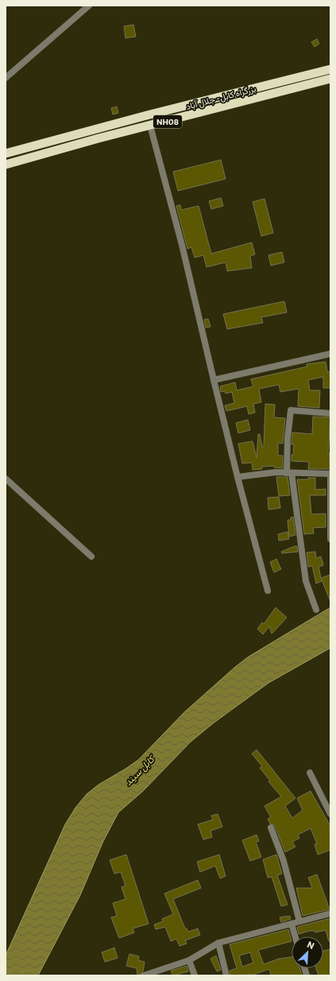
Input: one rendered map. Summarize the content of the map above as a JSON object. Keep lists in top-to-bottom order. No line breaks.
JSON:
{"streets":{"highway":["بزرگراه کابل- جلال آباد","NH08"]},"water":["کابل سيند"],"north":"top right"}
